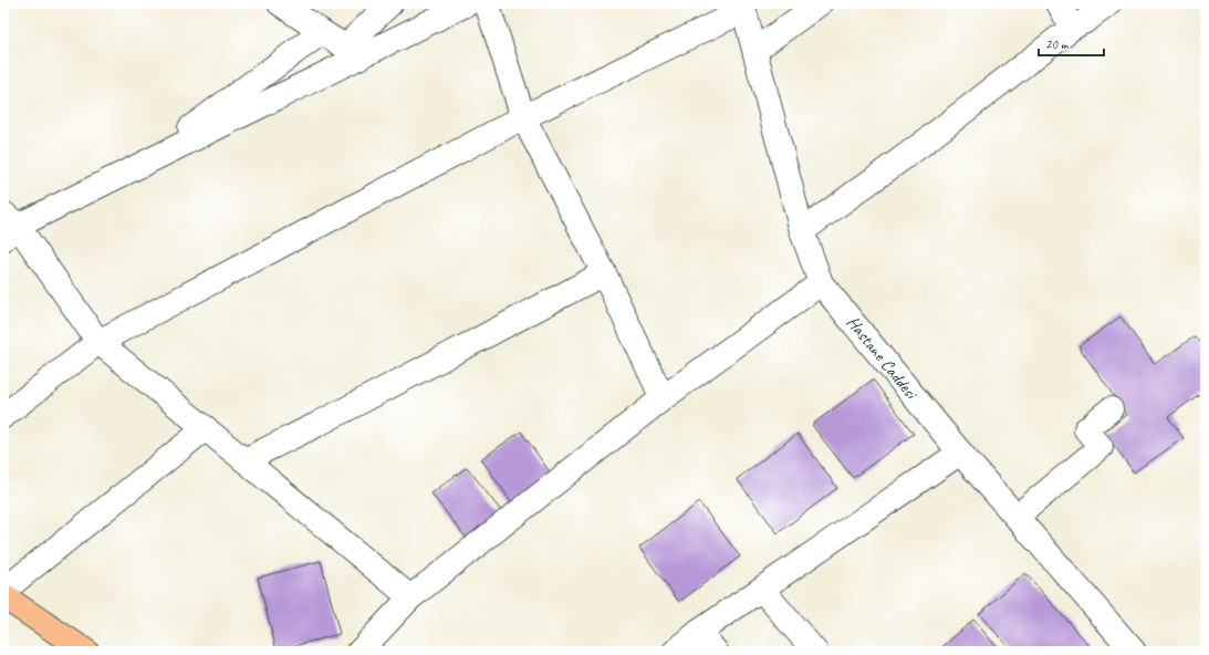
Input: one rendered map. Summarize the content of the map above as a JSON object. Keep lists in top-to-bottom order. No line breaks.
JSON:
{"streets":{"street":["Hastane Caddesi"]},"scale_bar":"20 m"}
